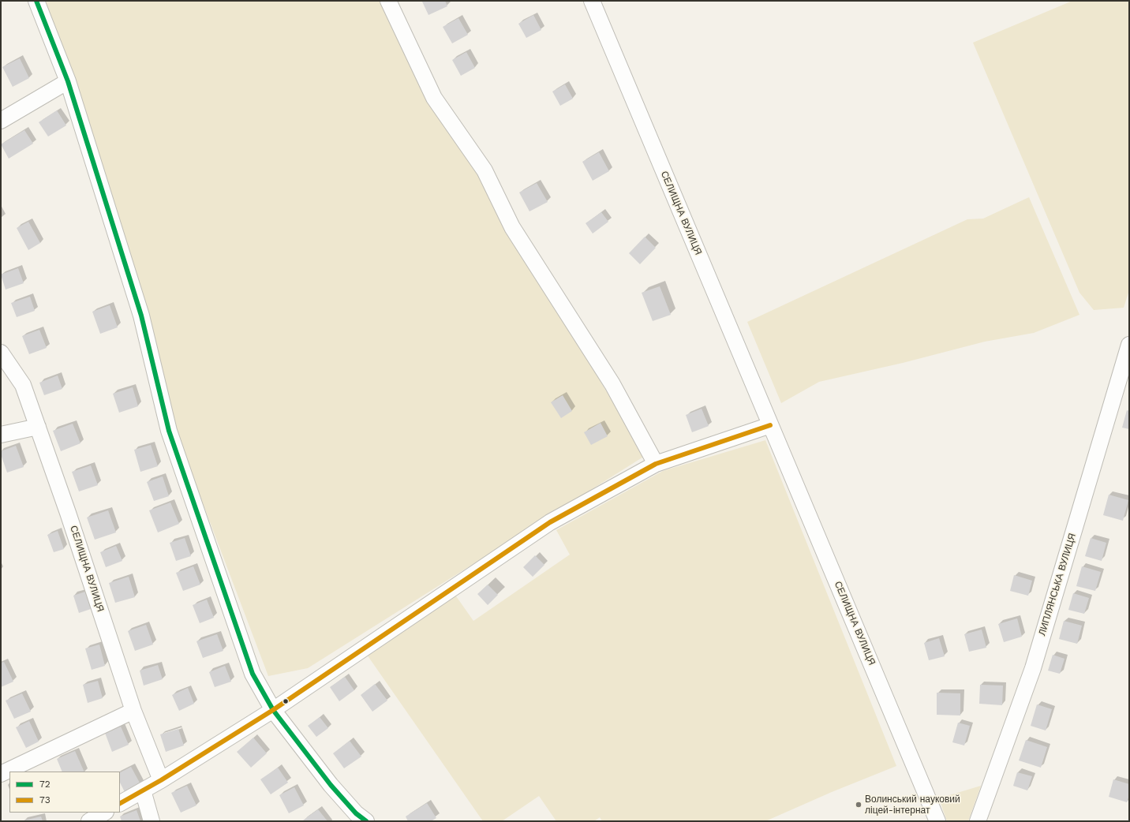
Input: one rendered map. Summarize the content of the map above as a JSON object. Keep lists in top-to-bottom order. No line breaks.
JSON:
{"streets":{"street":["СЕЛИЩНА ВУЛИЦЯ","ЛИПЛЯНСЬКА ВУЛИЦЯ"]},"places":["Волинський науковий ліцей-інтернат"],"lines":["transit line 72","transit line 73"],"legend":["72","73"]}
